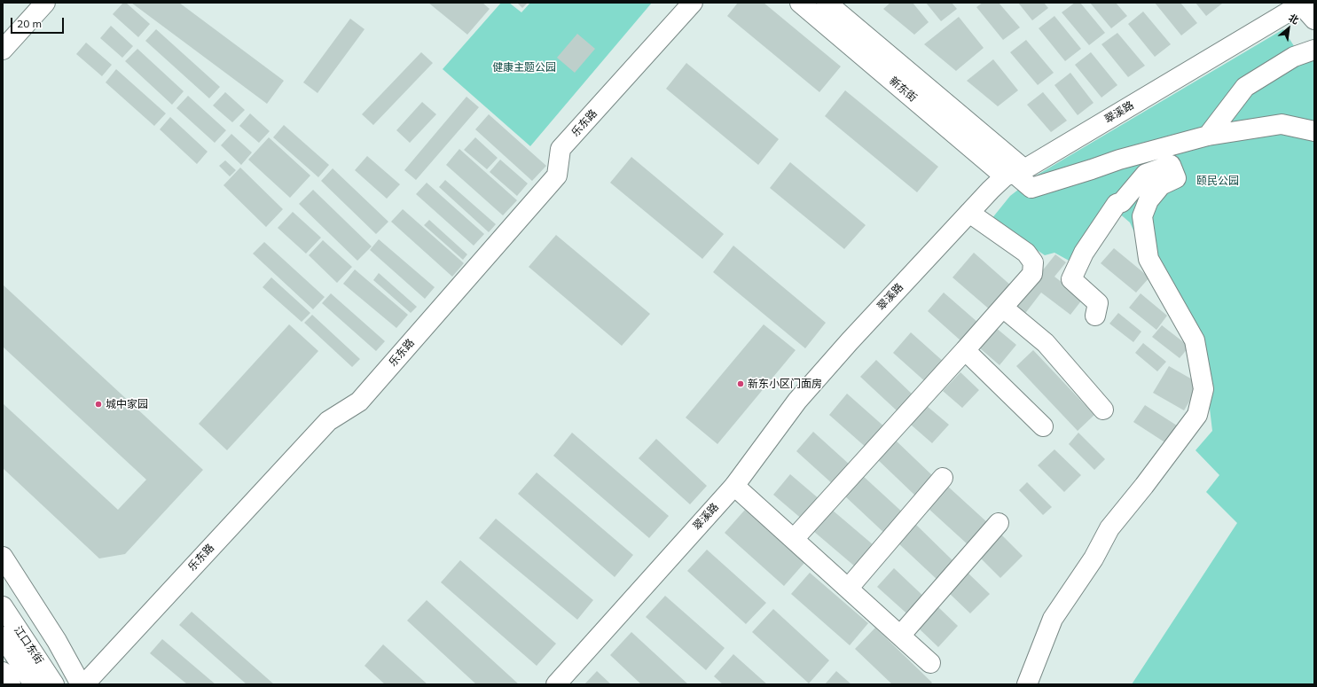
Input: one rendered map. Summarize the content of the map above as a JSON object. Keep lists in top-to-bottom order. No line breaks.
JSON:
{"streets":{"street":["新东街","翠溪路","乐东路","江口东街"]},"crossings":[["新东街","翠溪路"]],"parks":["健康主题公园","颐民公园"],"places":["新东小区门面房","城中家园"],"scale_bar":"20 m","north":"top right"}
